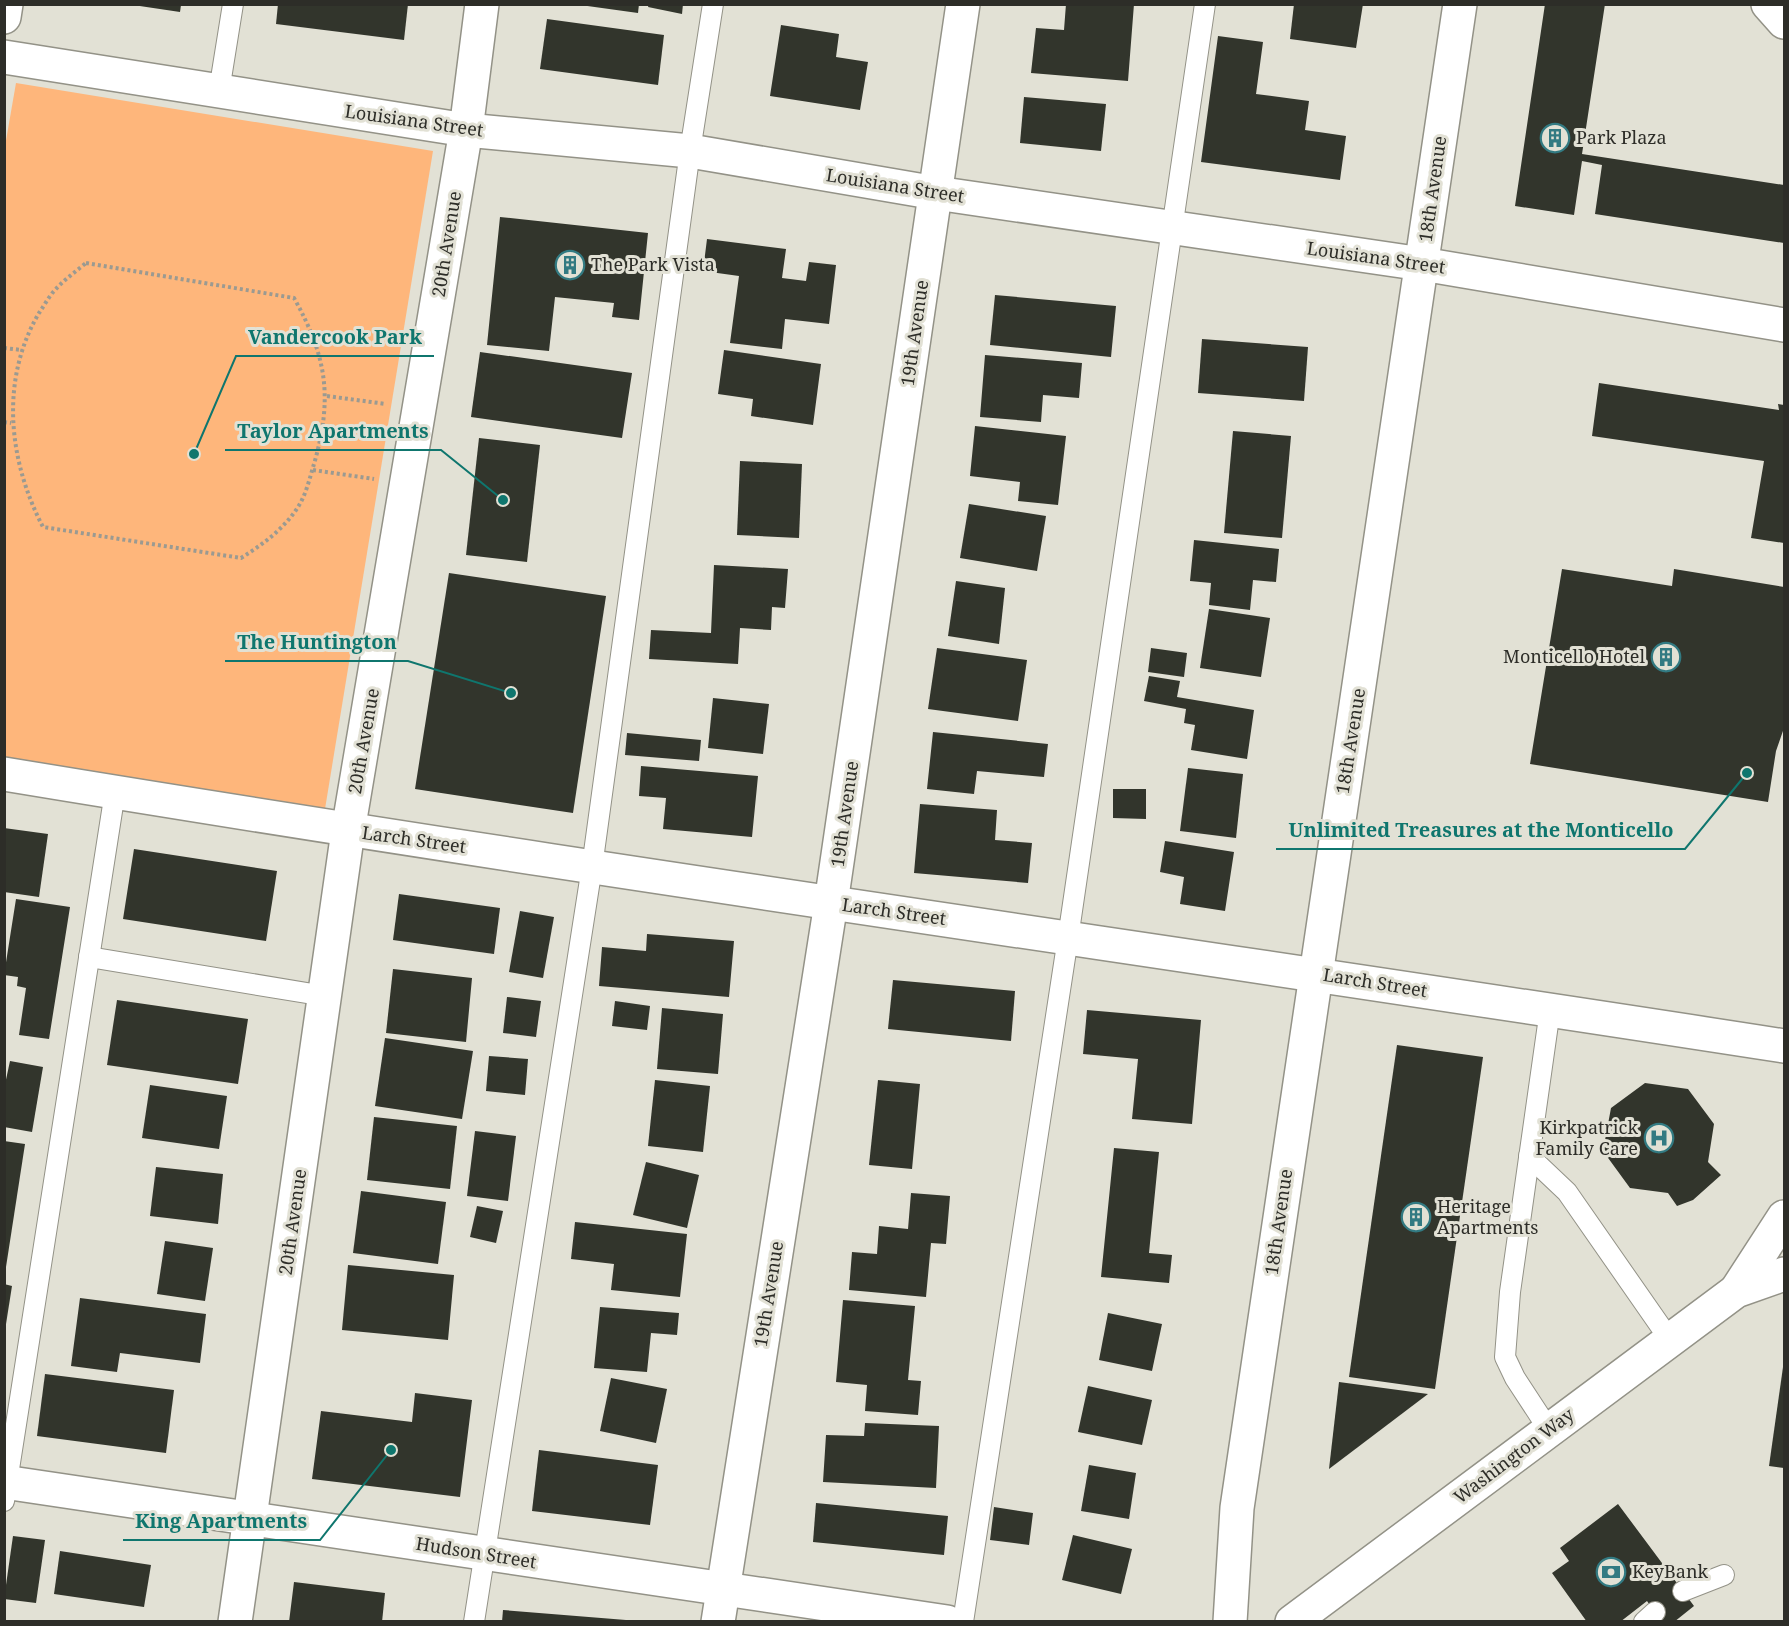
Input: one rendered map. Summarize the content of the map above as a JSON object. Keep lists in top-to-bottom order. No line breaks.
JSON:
{"streets":{"street":["Louisiana Street","18th Avenue","20th Avenue","19th Avenue","Larch Street","Washington Way","Hudson Street"]},"crossings":[["Louisiana Street","18th Avenue"],["Louisiana Street","20th Avenue"],["Louisiana Street","19th Avenue"],["18th Avenue","Larch Street"],["20th Avenue","Larch Street"],["20th Avenue","Hudson Street"],["19th Avenue","Larch Street"],["19th Avenue","Hudson Street"]],"places":{"building":["Park Plaza","The Park Vista","Monticello Hotel","Heritage Apartments"],"other":["Vandercook Park","Taylor Apartments","The Huntington","Unlimited Treasures at the Monticello","King Apartments"],"hospital":["Kirkpatrick Family Care"],"bank":["KeyBank"]}}
